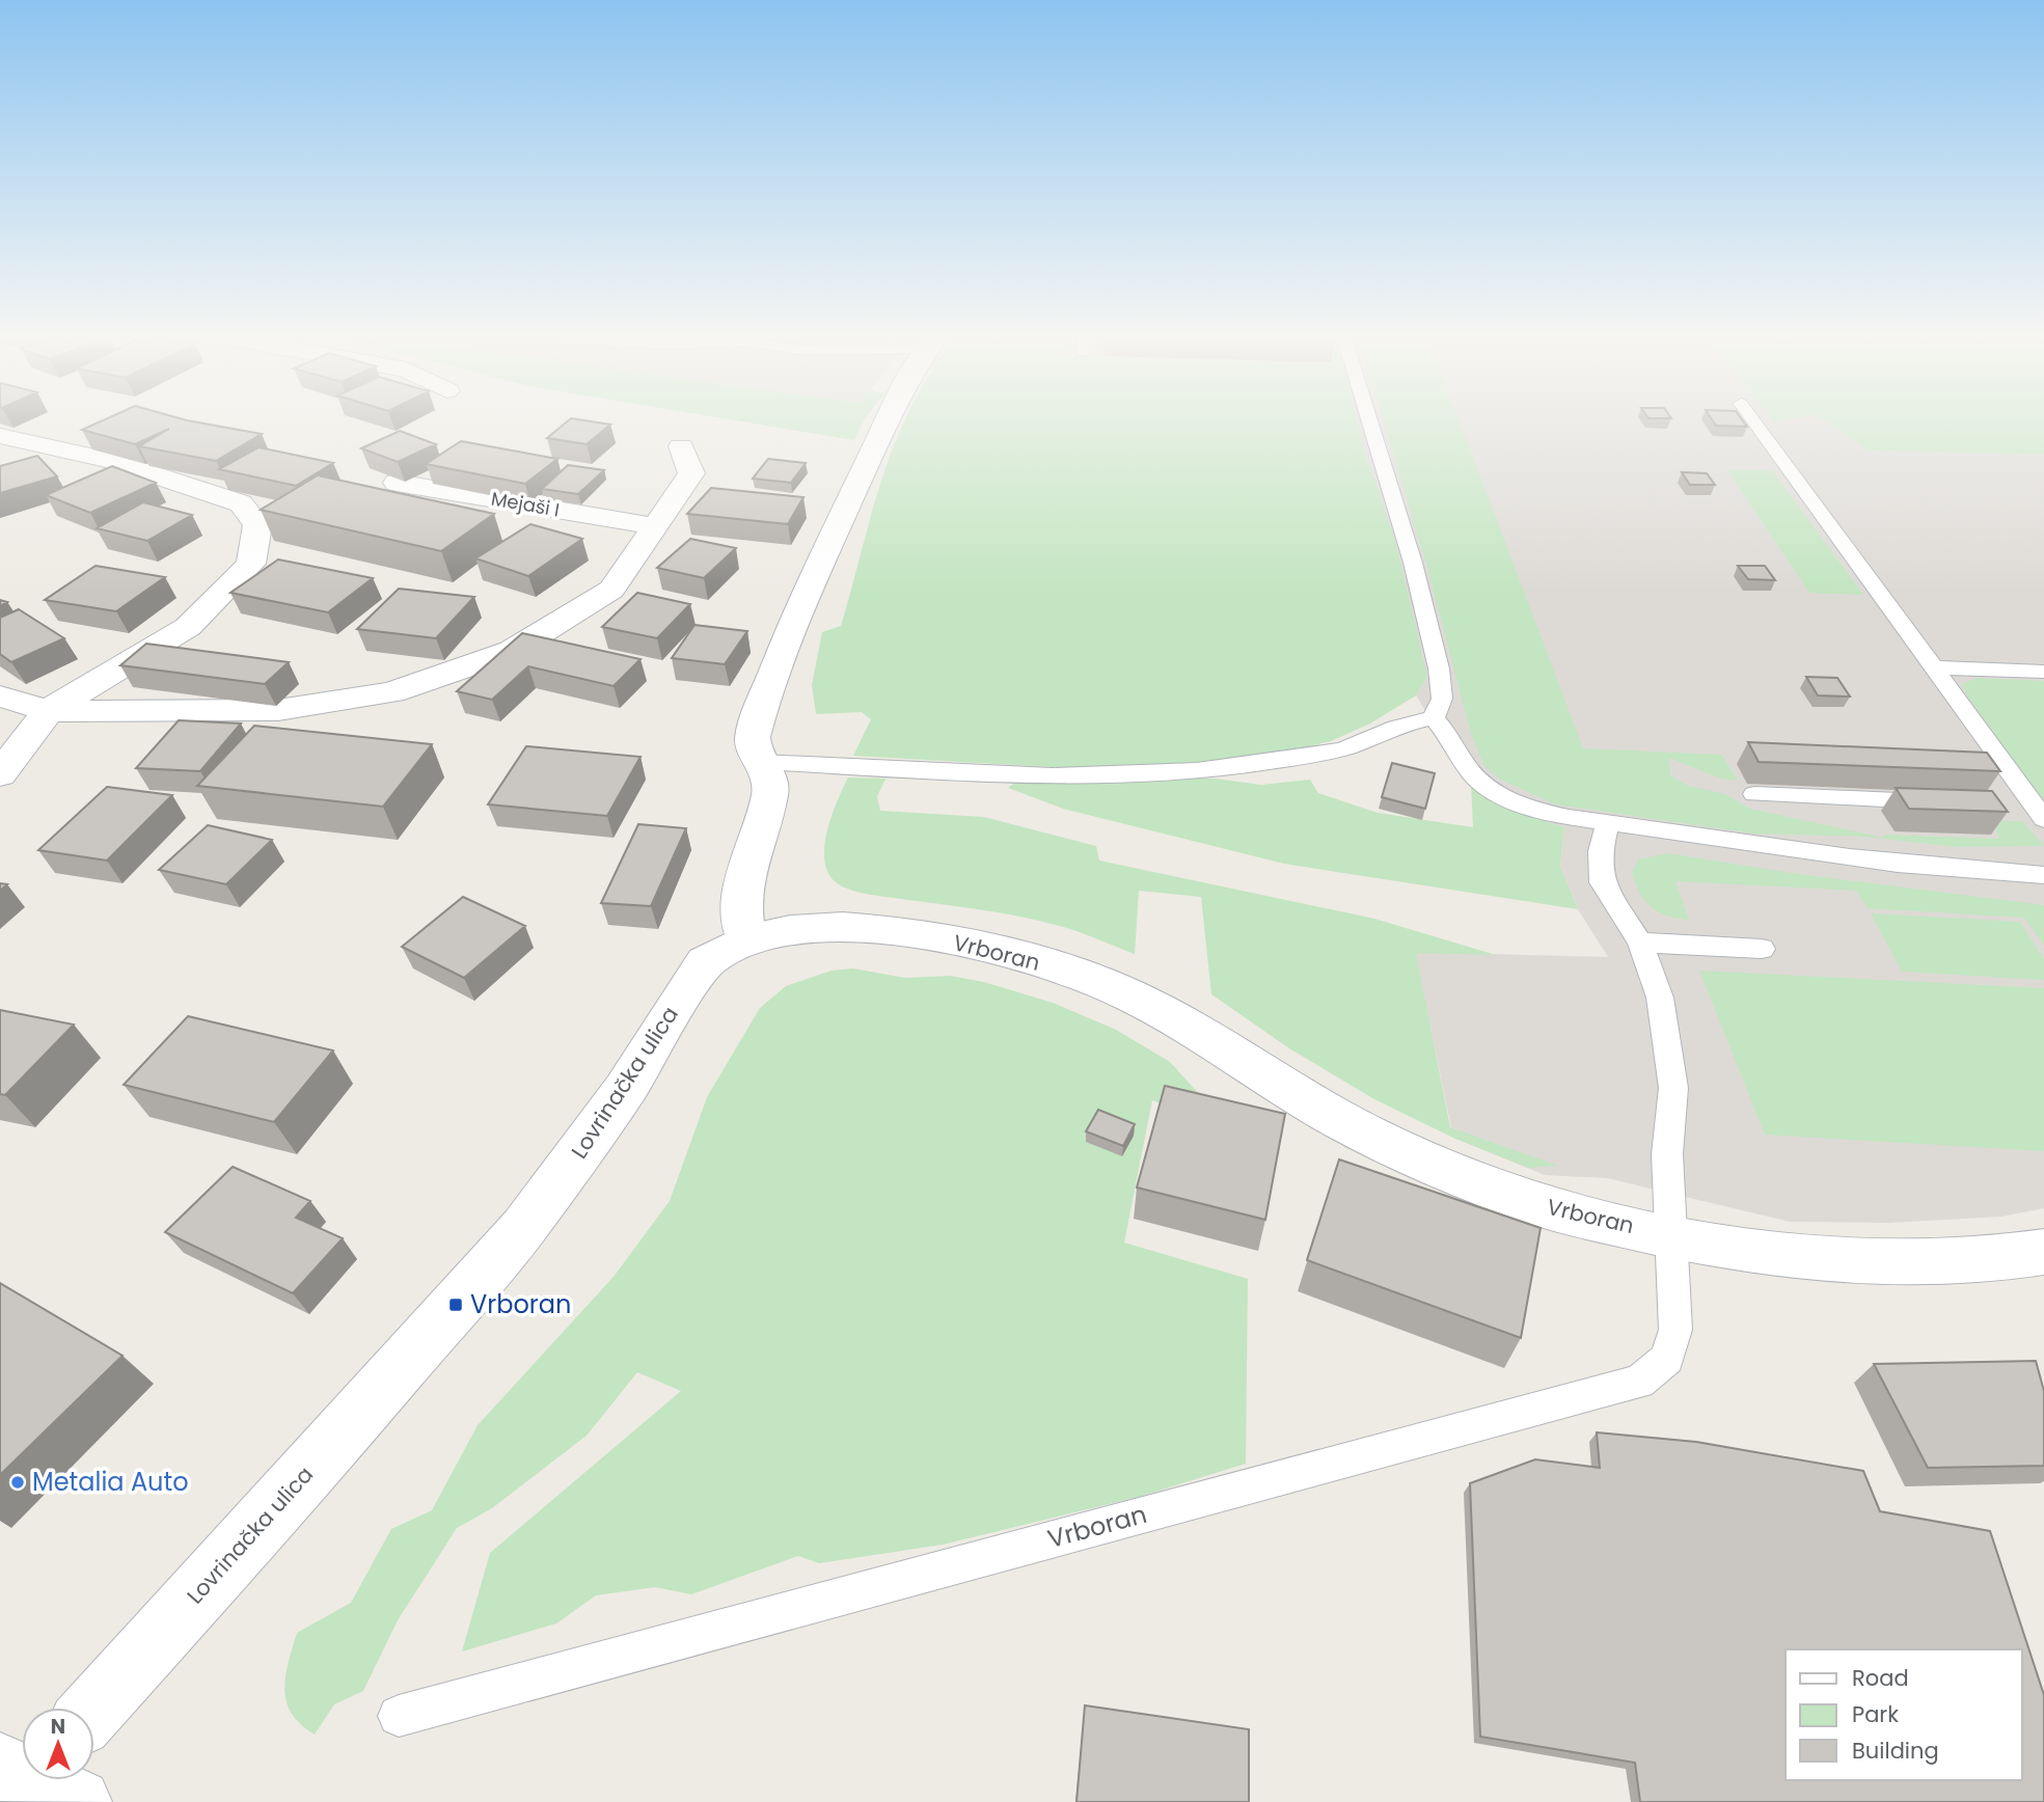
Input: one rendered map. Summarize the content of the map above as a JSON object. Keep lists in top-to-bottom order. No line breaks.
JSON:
{"streets":{"street":["Mejaši I","Vrboran","Lovrinačka ulica"]},"crossings":[["Vrboran","Lovrinačka ulica"]],"places":{"transit":["Vrboran"],"other":["Metalia Auto"]},"legend":["Road","Park","Building"],"north":"top"}
